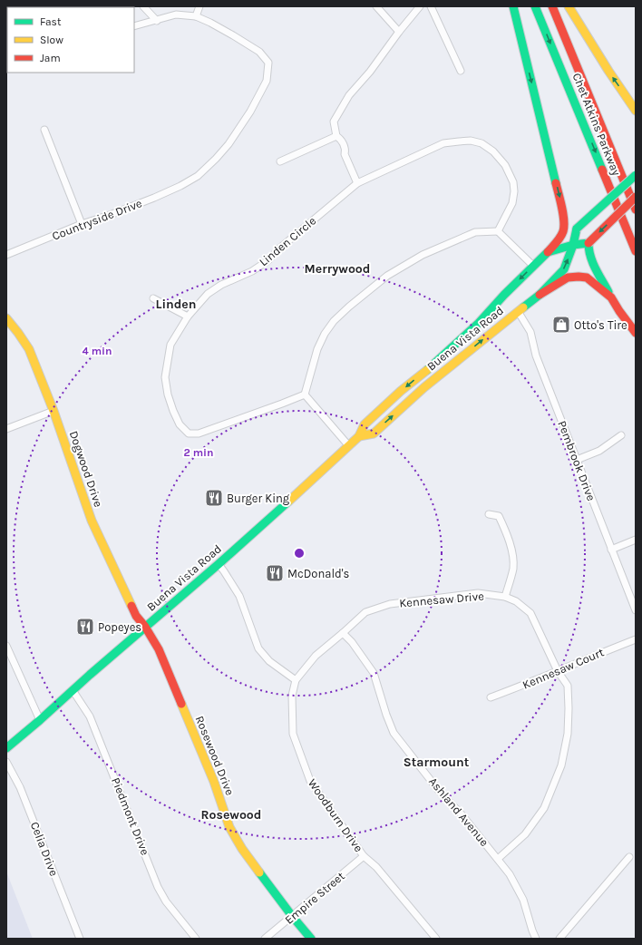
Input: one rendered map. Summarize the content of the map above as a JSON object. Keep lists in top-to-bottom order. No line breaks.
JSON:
{"streets":{"main road":["Chet Atkins Parkway","Buena Vista Road","Dogwood Drive","Rosewood Drive"],"street":["Countryside Drive","Linden Circle","Pembrook Drive","Kennesaw Drive","Kennesaw Court","Ashland Avenue","Woodburn Drive","Piedmont Drive","Celia Drive","Empire Street"]},"crossings":[["Buena Vista Road","Pembrook Drive"],["Buena Vista Road","Dogwood Drive"],["Buena Vista Road","Rosewood Drive"],["Buena Vista Road","Piedmont Drive"],["Dogwood Drive","Rosewood Drive"],["Kennesaw Drive","Kennesaw Court"],["Kennesaw Drive","Ashland Avenue"],["Kennesaw Drive","Woodburn Drive"],["Rosewood Drive","Empire Street"],["Woodburn Drive","Empire Street"]],"districts":["Merrywood","Linden","Starmount","Rosewood"],"places":{"shop":["Otto's Tire"],"restaurant":["Burger King","McDonald's","Popeyes"]},"legend":["Fast","Slow","Jam"],"rings":["4 min","2 min"]}
